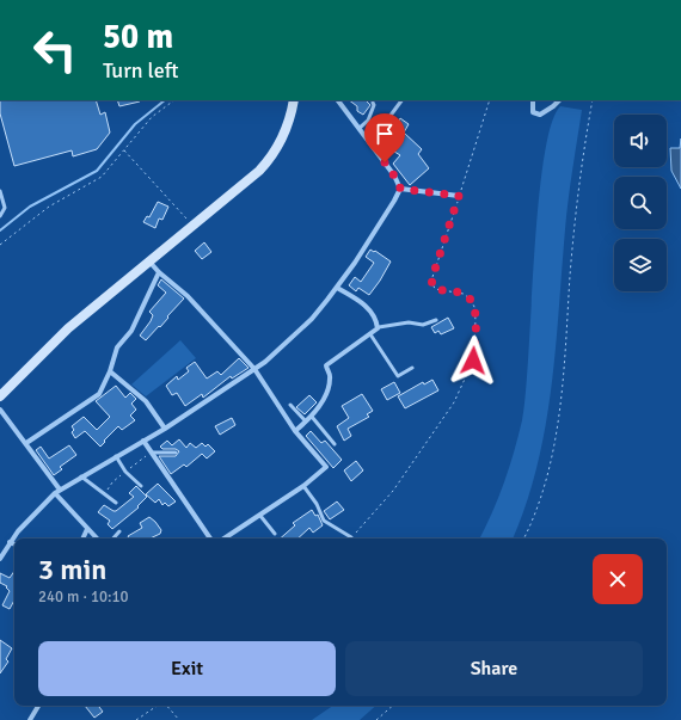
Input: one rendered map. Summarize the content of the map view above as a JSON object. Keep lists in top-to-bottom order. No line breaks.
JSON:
{"page":{"turn":["50 m","Turn left"],"heading":["3 min","240 m · 10:10"],"buttons":["Exit","Share"]}}
